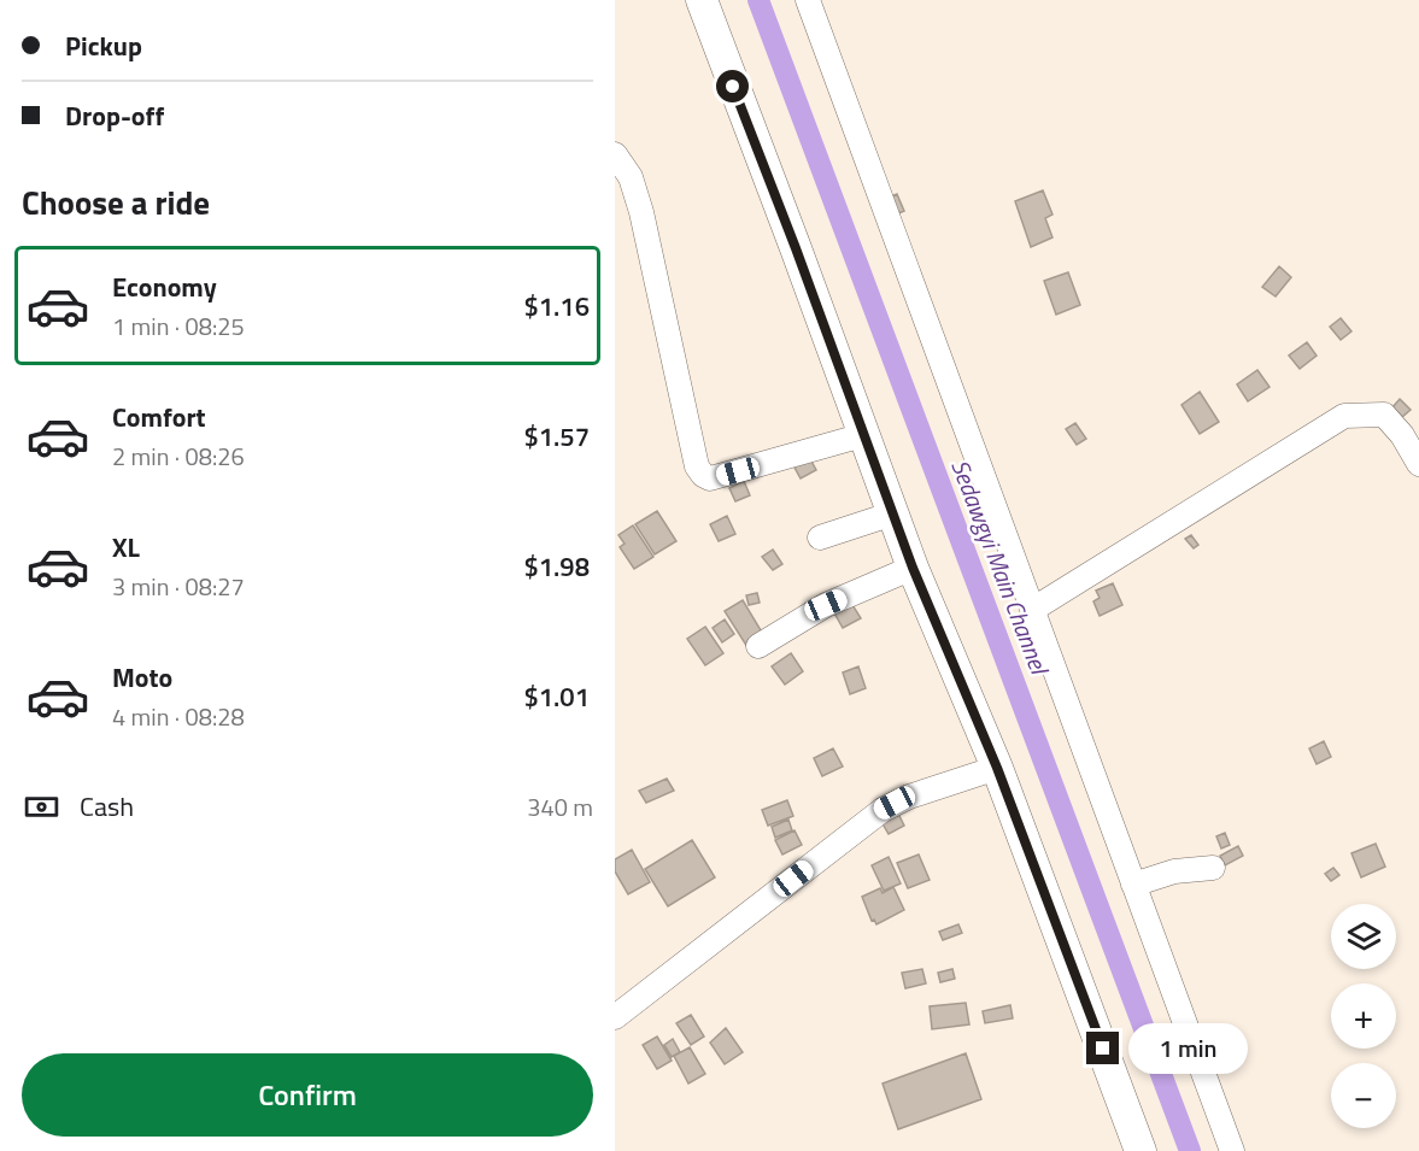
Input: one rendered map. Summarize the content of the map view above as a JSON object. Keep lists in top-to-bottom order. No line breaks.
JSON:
{"water":["Sedawgyi Main Channel"],"page":{"banner":["Pickup","Drop-off"],"heading":"Choose a ride","list":[{"name":"Economy","note":"1 min · 08:25","value":"$1.16"},{"name":"Comfort","note":"2 min · 08:26","value":"$1.57"},{"name":"XL","note":"3 min · 08:27","value":"$1.98"},{"name":"Moto","note":"4 min · 08:28","value":"$1.01"}],"pay":["Cash","340 m"],"map_buttons":["+","−"],"bubble":"1 min","buttons":"Confirm"}}
